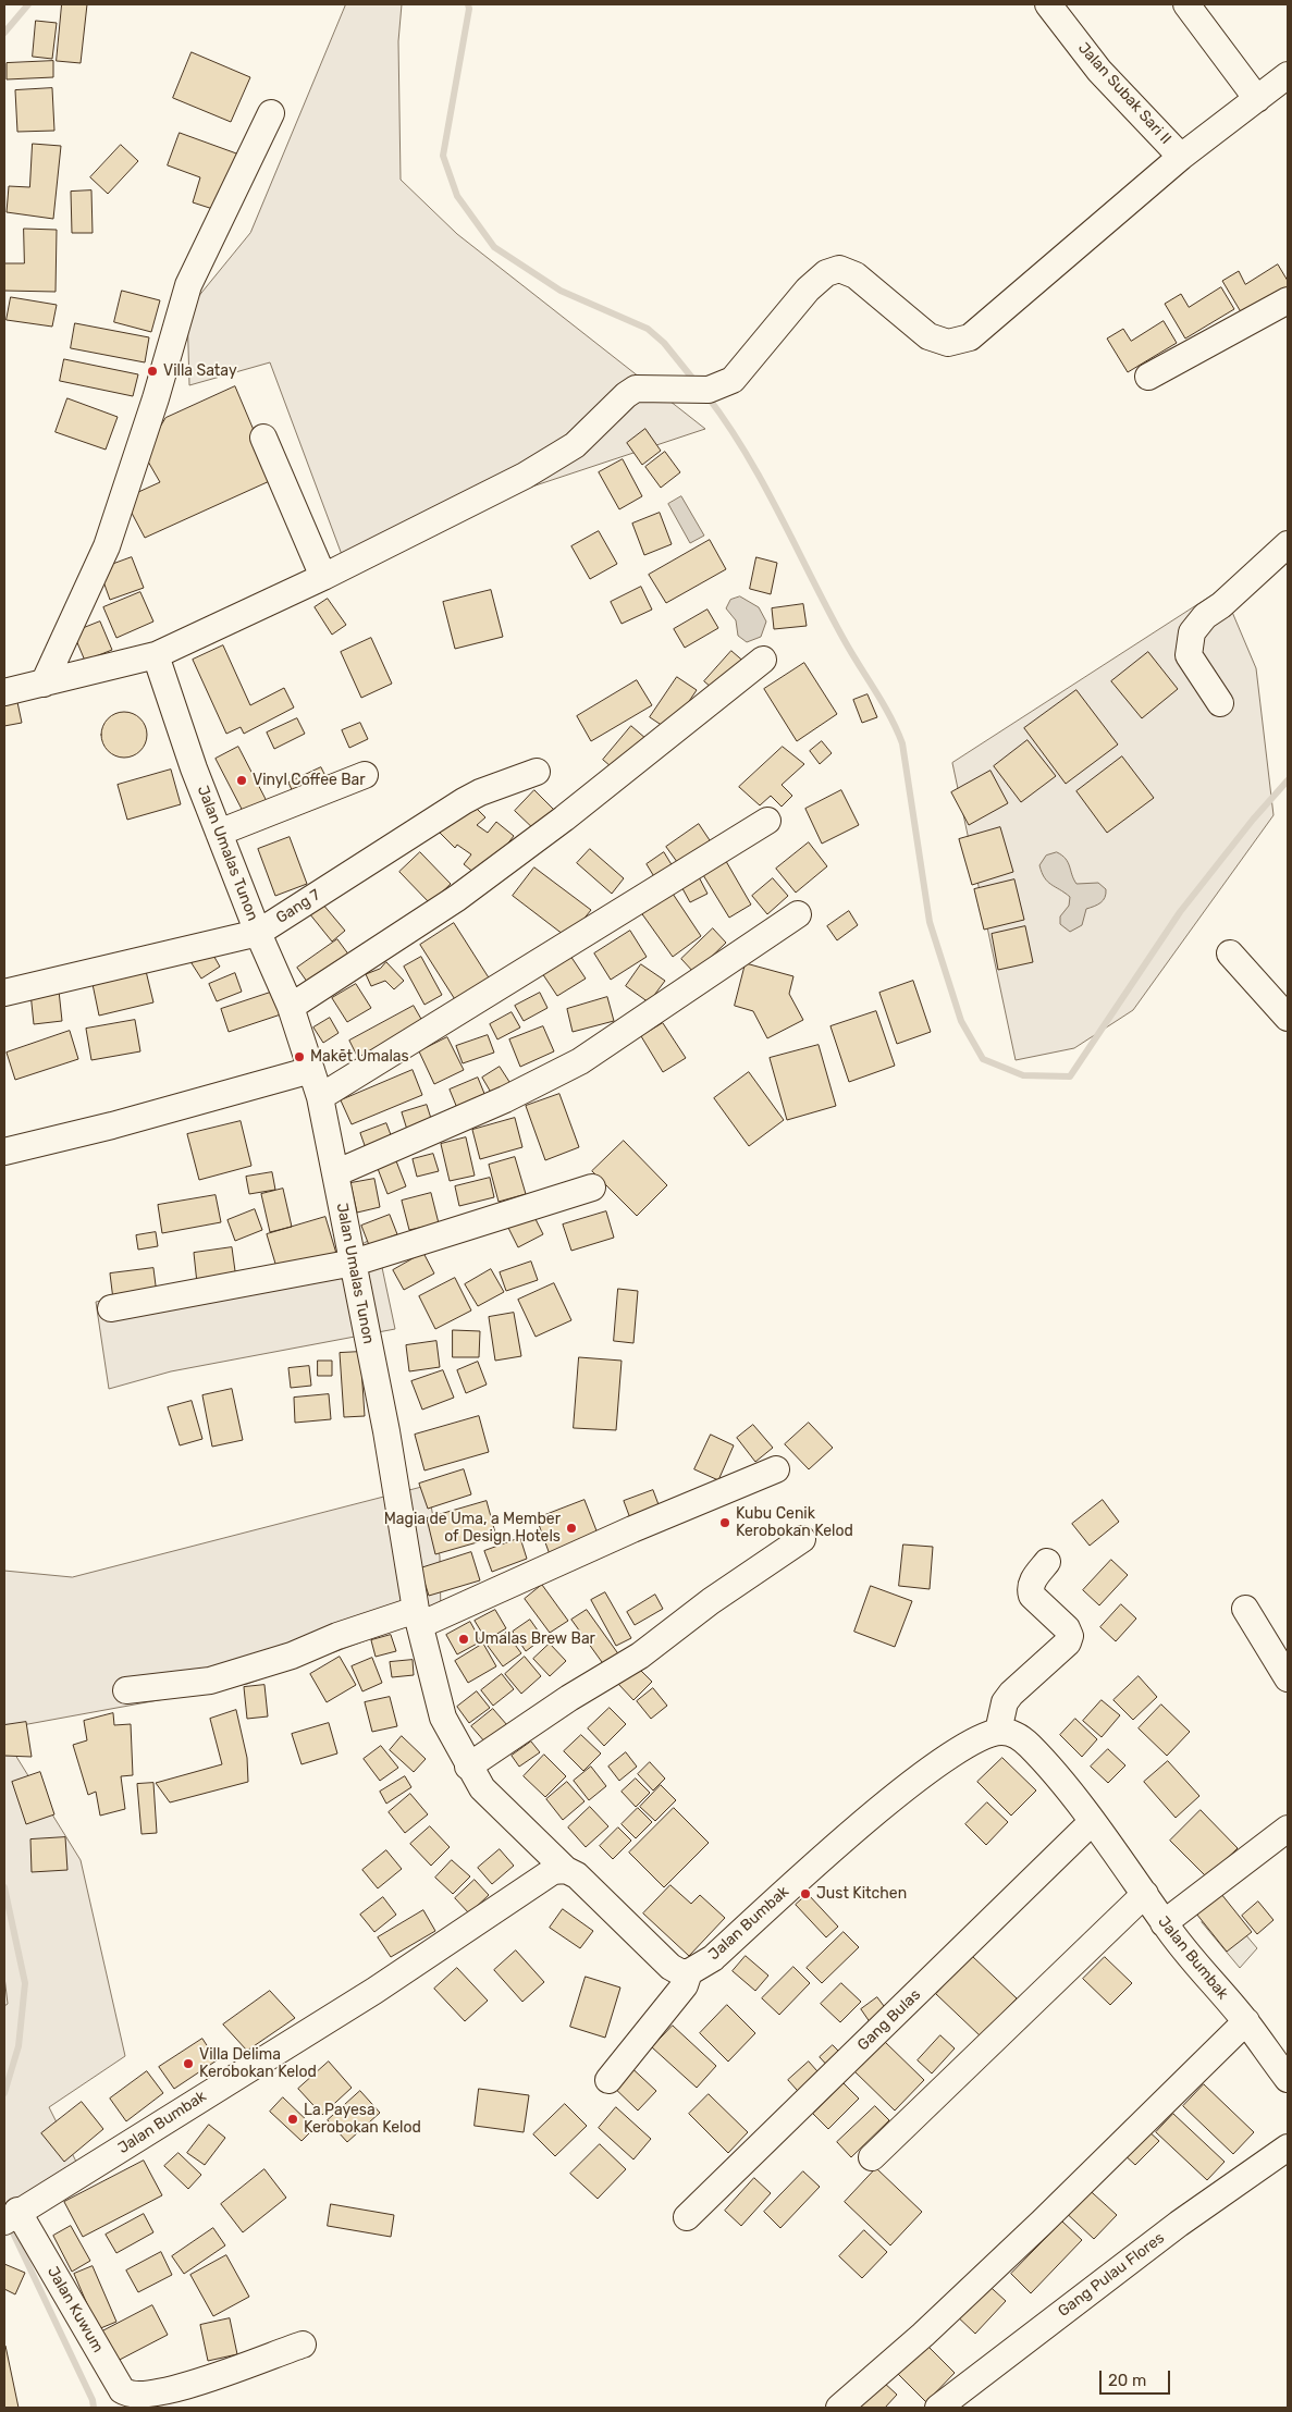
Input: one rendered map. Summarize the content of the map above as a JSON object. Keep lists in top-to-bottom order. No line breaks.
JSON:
{"streets":{"street":["Jalan Subak Sari II","Jalan Umalas Tunon","Gang 7","Jalan Bumbak","Gang Bulas","Gang Pulau Flores","Jalan Kuwum"]},"crossings":[["Jalan Umalas Tunon","Gang 7"],["Jalan Umalas Tunon","Jalan Bumbak"],["Jalan Bumbak","Gang Bulas"],["Jalan Bumbak","Jalan Kuwum"]],"places":["Villa Satay","Vinyl Coffee Bar","Makēt Umalas","Kubu Cenik Kerobokan Kelod","Magia de Uma, a Member of Design Hotels","Umalas Brew Bar","Just Kitchen","Villa Delima Kerobokan Kelod","La Payesa Kerobokan Kelod"],"scale_bar":"20 m"}
